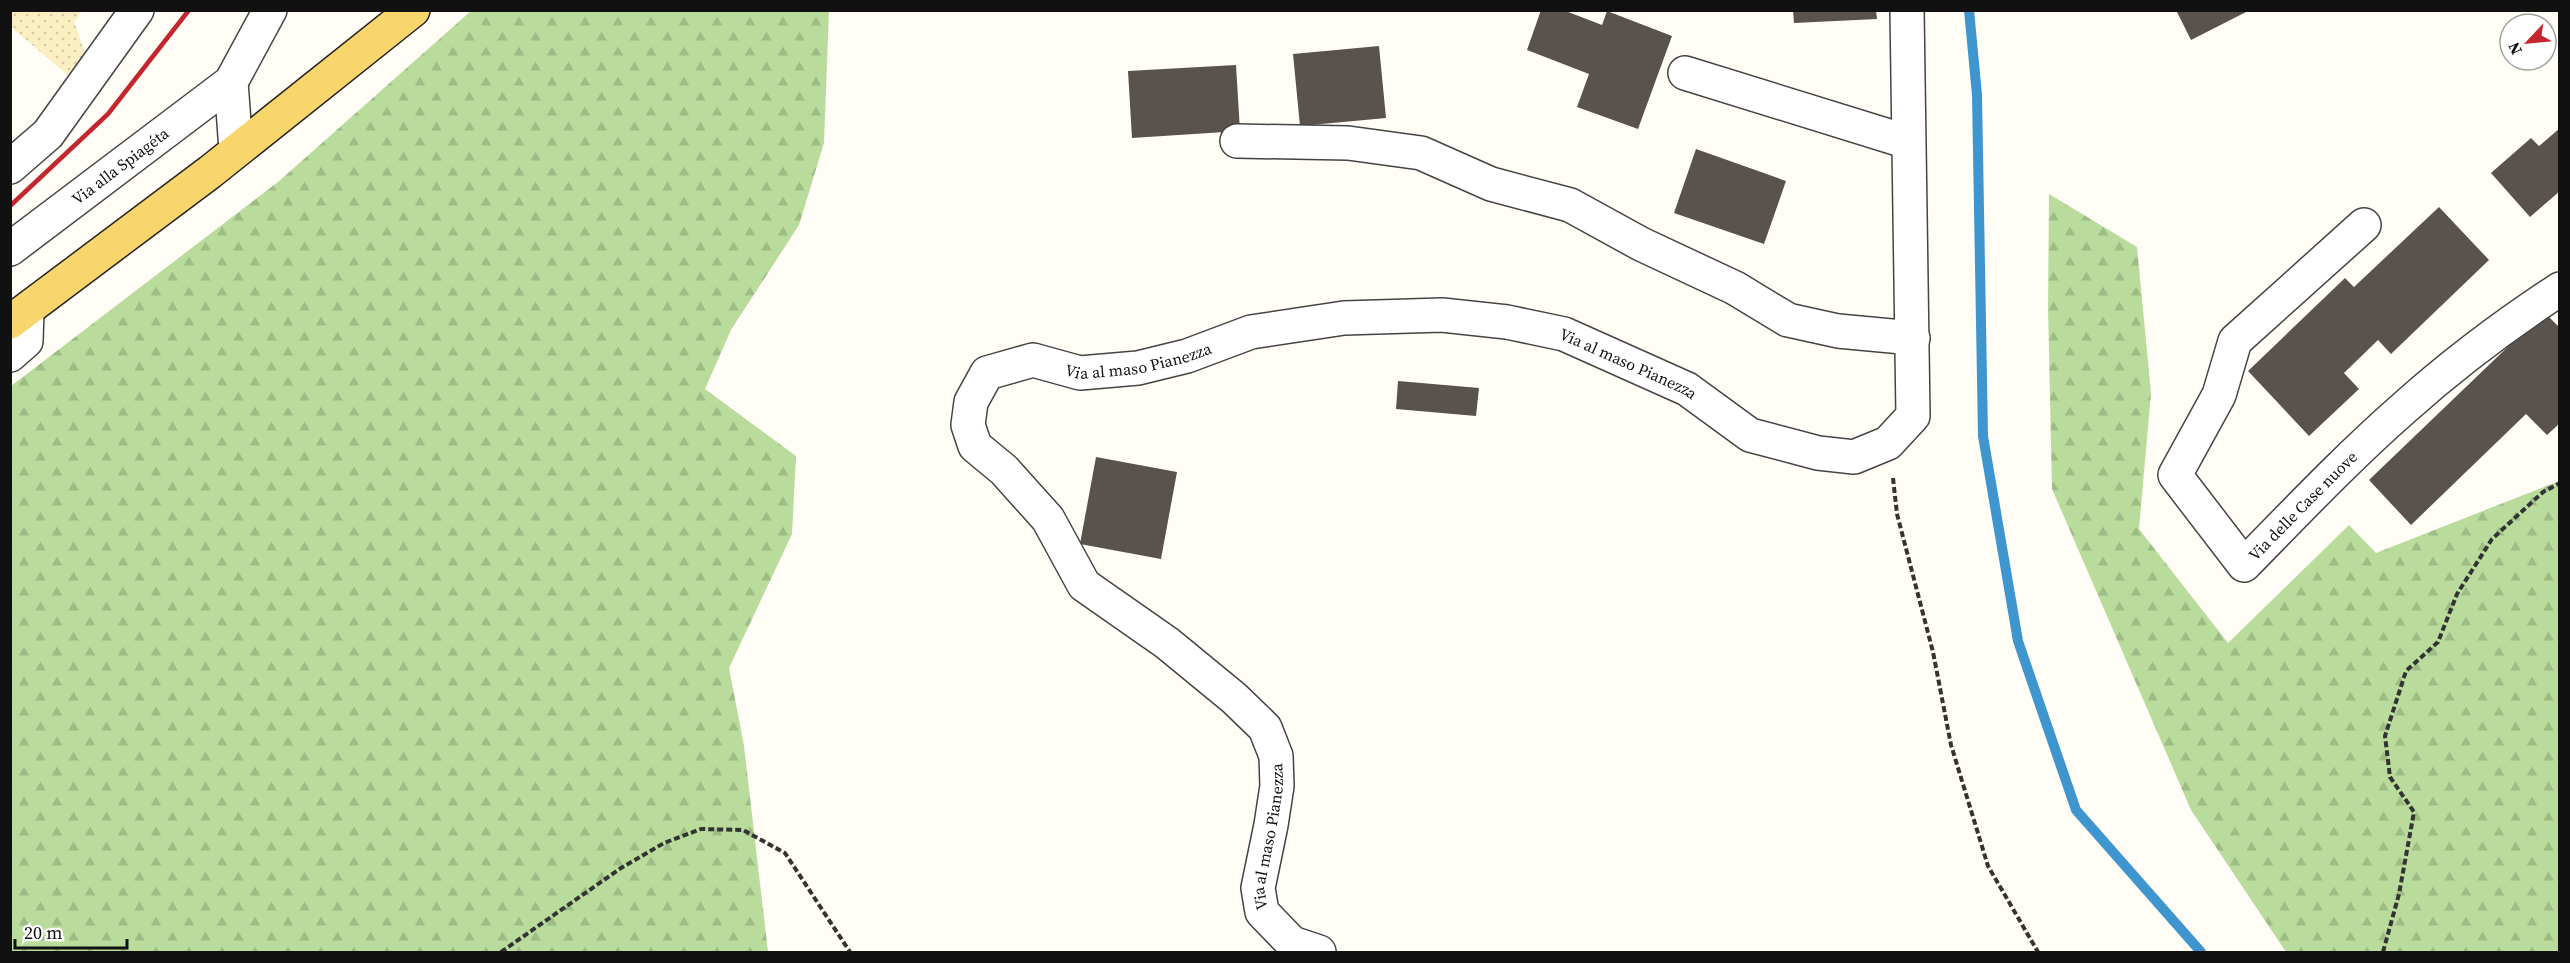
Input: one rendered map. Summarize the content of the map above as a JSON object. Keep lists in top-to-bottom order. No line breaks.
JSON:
{"streets":{"street":["Via alla Spiagéta","Via al maso Pianezza","Via delle Case nuove"]},"scale_bar":"20 m","north":"bottom left"}
